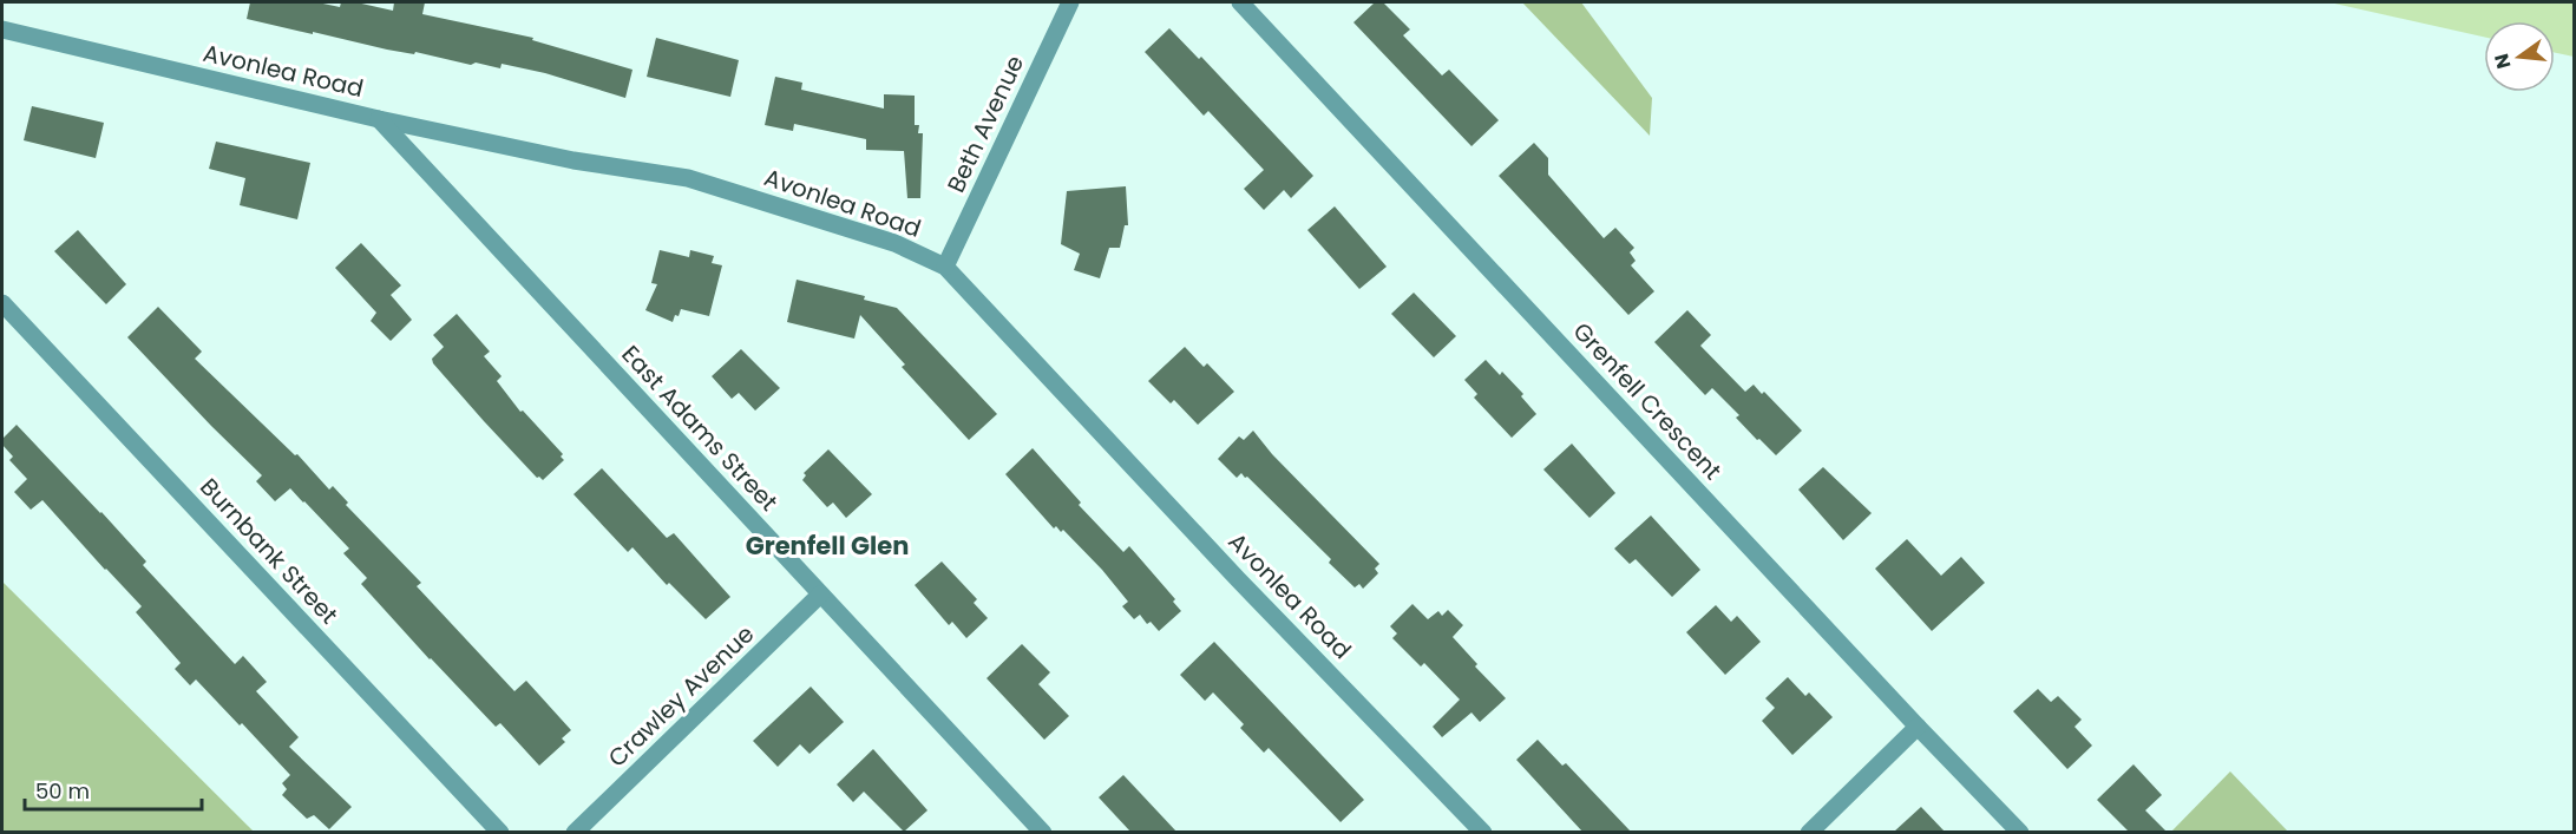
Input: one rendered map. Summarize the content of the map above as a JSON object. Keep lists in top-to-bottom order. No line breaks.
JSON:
{"streets":{"street":["Avonlea Road","Beth Avenue","Grenfell Crescent","East Adams Street","Burnbank Street","Crawley Avenue"]},"crossings":[["Avonlea Road","Beth Avenue"],["Avonlea Road","East Adams Street"],["East Adams Street","Crawley Avenue"]],"districts":["Grenfell Glen"],"scale_bar":"50 m","north":"left"}
